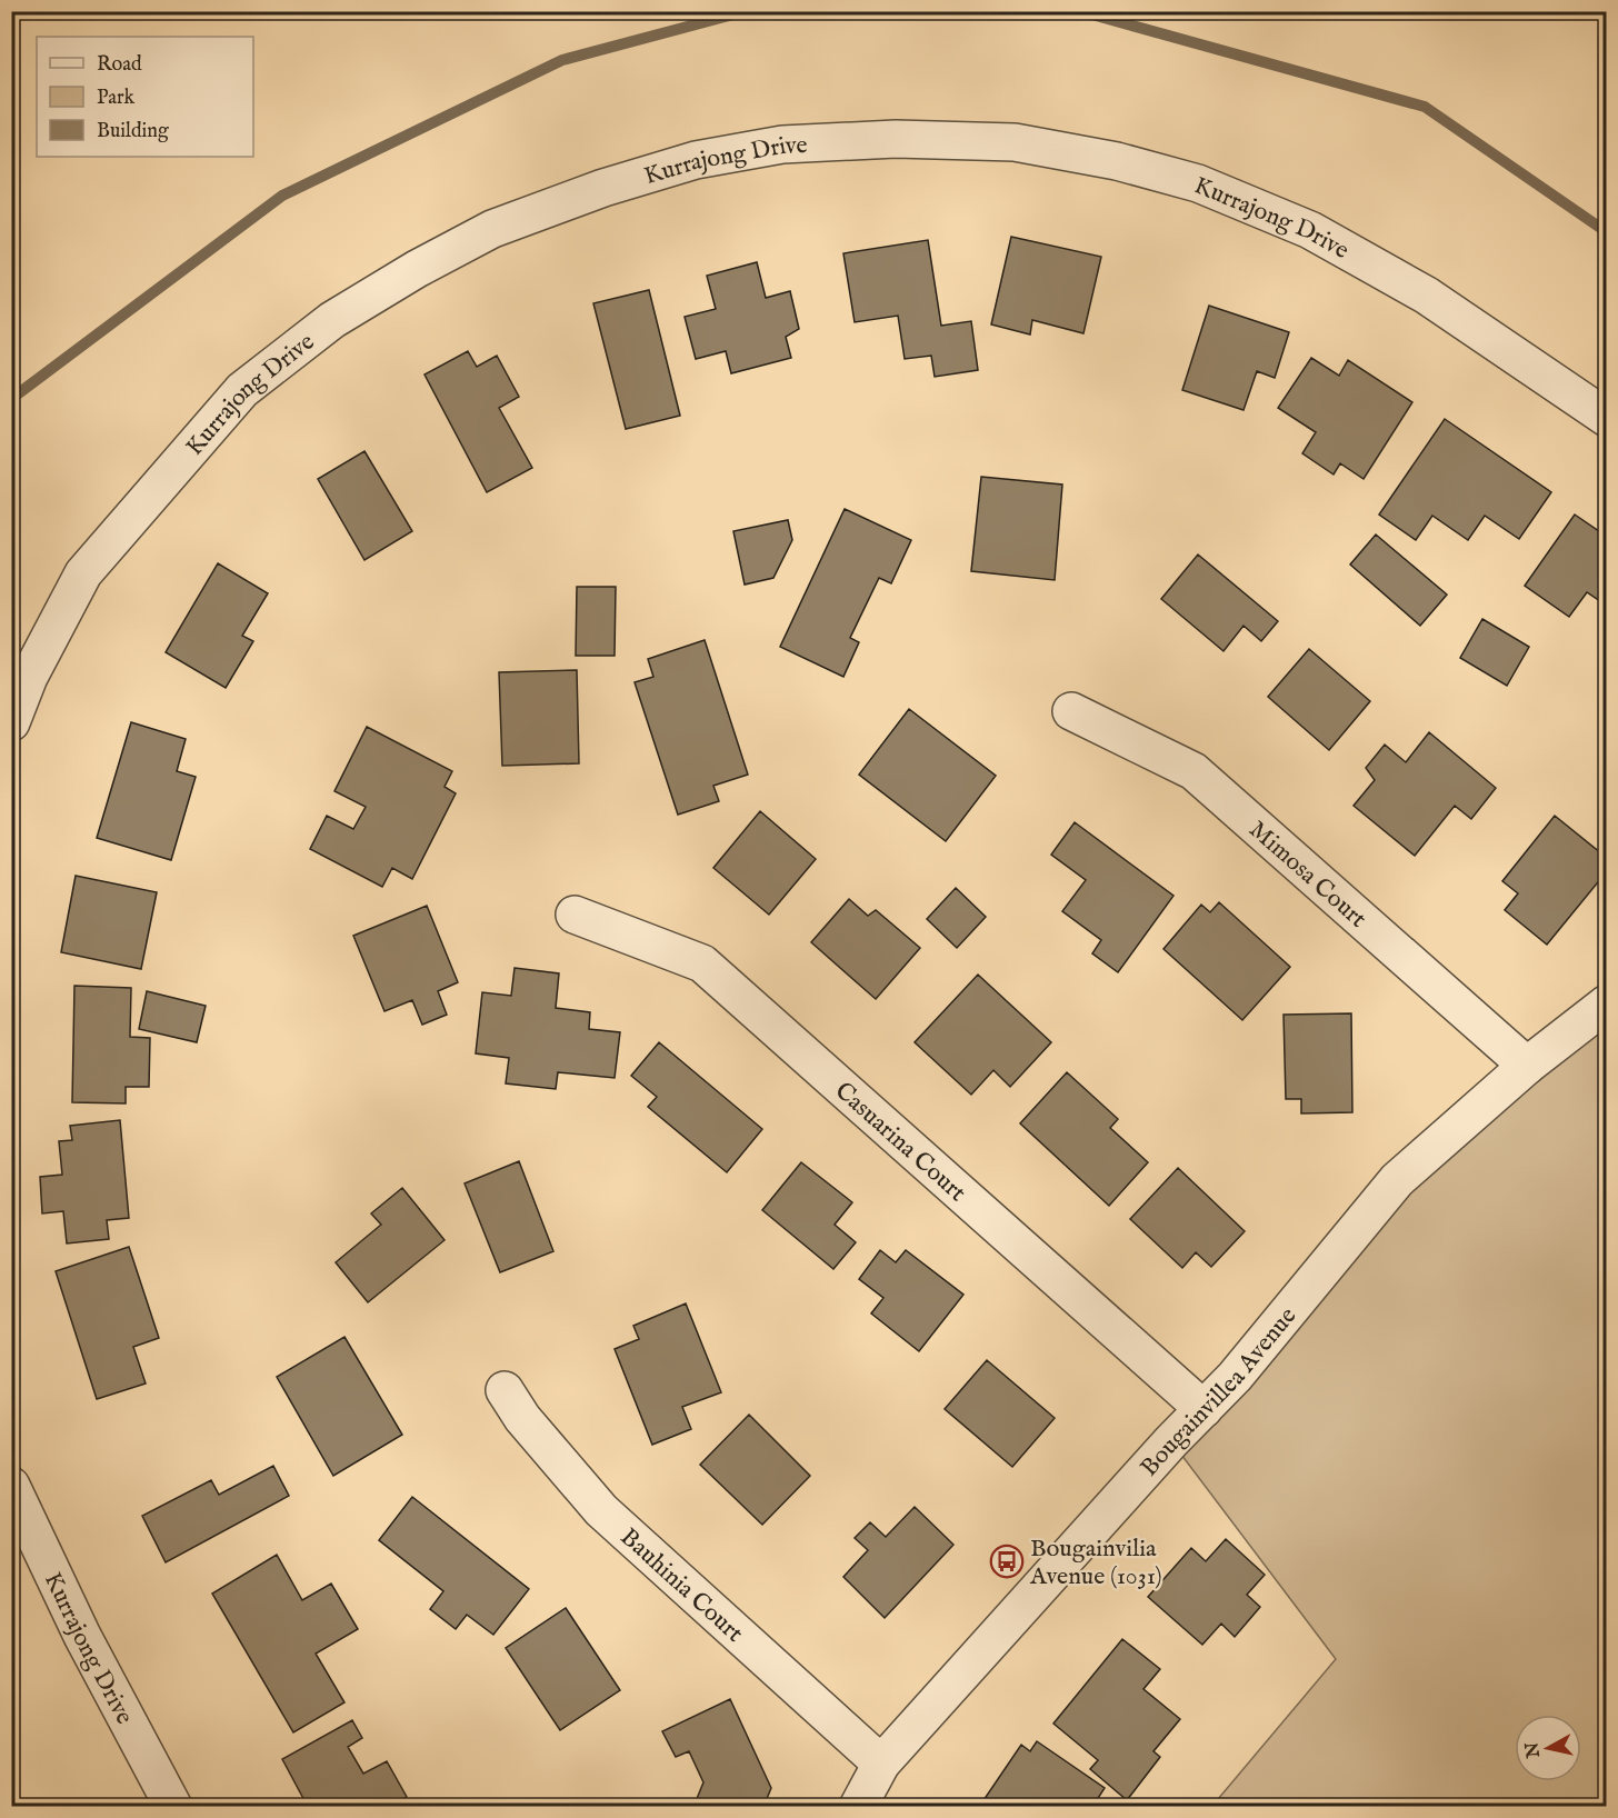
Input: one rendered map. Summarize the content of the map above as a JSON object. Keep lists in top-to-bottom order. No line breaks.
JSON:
{"streets":{"street":["Kurrajong Drive","Mimosa Court","Casuarina Court","Bougainvillea Avenue","Bauhinia Court"]},"crossings":[["Mimosa Court","Bougainvillea Avenue"],["Casuarina Court","Bougainvillea Avenue"],["Bougainvillea Avenue","Bauhinia Court"]],"places":{"bus stop":["Bougainvilia Avenue (1031)"]},"legend":["Road","Park","Building"],"north":"left"}
